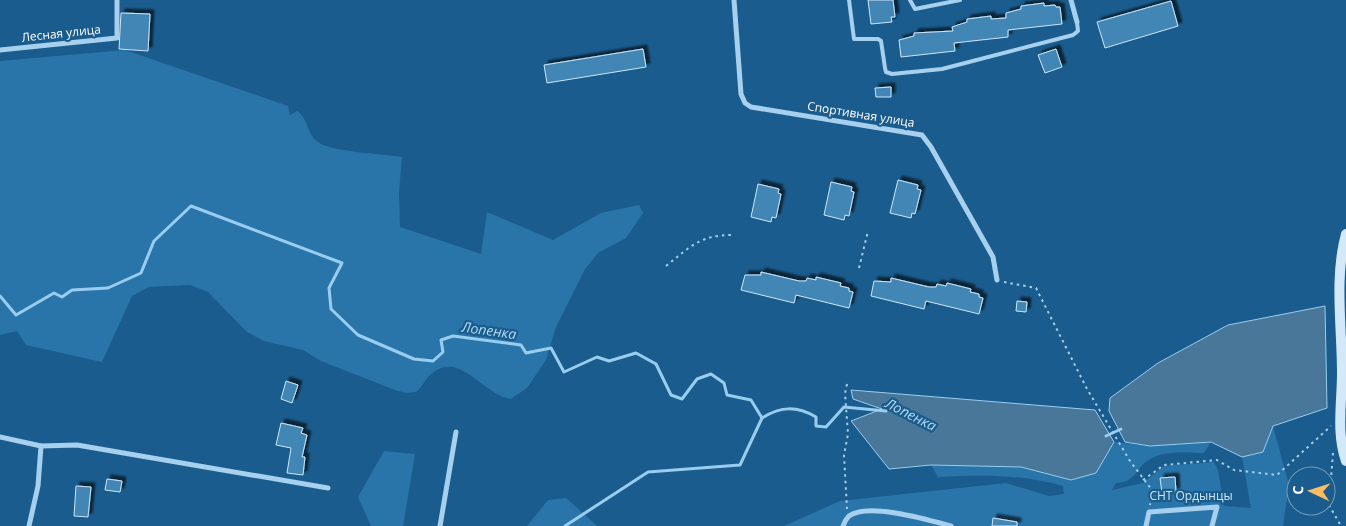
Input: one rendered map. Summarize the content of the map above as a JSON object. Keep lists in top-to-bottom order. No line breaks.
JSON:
{"streets":{"street":["Лесная улица","Спортивная улица"]},"water":["Лопенка"],"parks":["СНТ Ордынцы"],"north":"left"}
